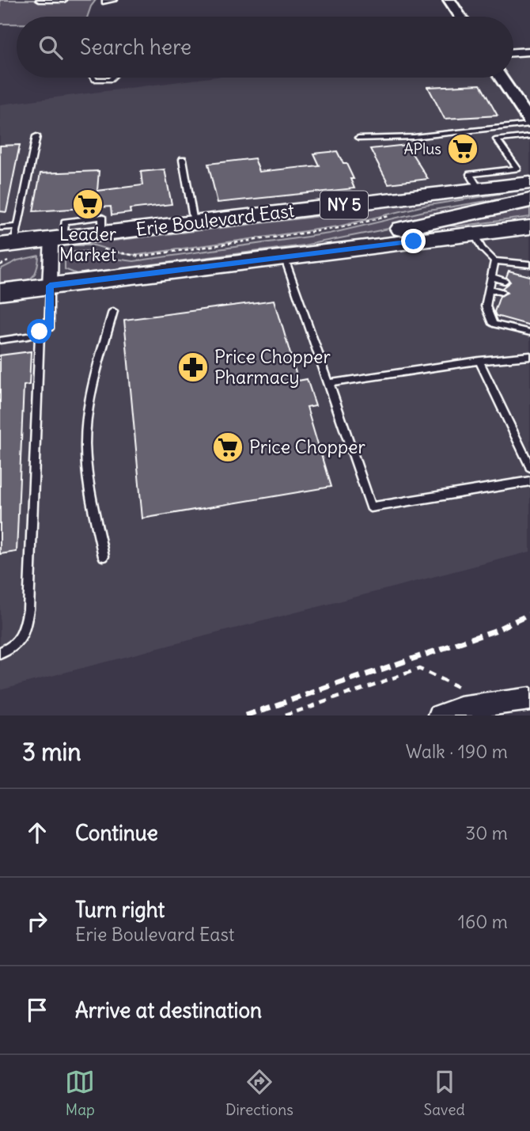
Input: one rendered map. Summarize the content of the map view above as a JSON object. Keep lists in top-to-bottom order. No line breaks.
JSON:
{"streets":{"main road":["NY 5","Erie Boulevard East"]},"places":{"supermarket":["APlus","Leader Market","Price Chopper"],"pharmacy":["Price Chopper Pharmacy"]},"page":{"search":"Search here","heading":["3 min","Walk · 190 m"],"list":[["Continue","30 m"],["Turn right","Erie Boulevard East","160 m"],"Arrive at destination"],"nav":["Map","Directions","Saved"]}}
